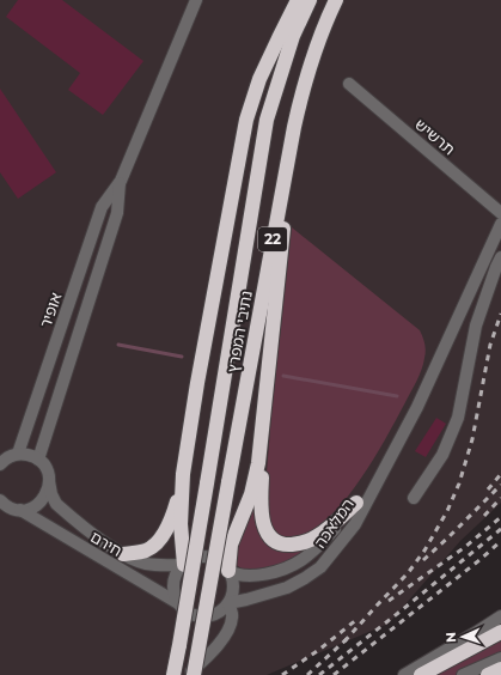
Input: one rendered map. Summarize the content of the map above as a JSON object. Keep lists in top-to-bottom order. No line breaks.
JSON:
{"streets":{"highway":["22","נתיבי המפרץ"],"street":["תרשיש","אופיר","המלאכה","חירם"]},"crossings":[["אופיר","חירם"],["המלאכה","חירם"]],"north":"left"}
